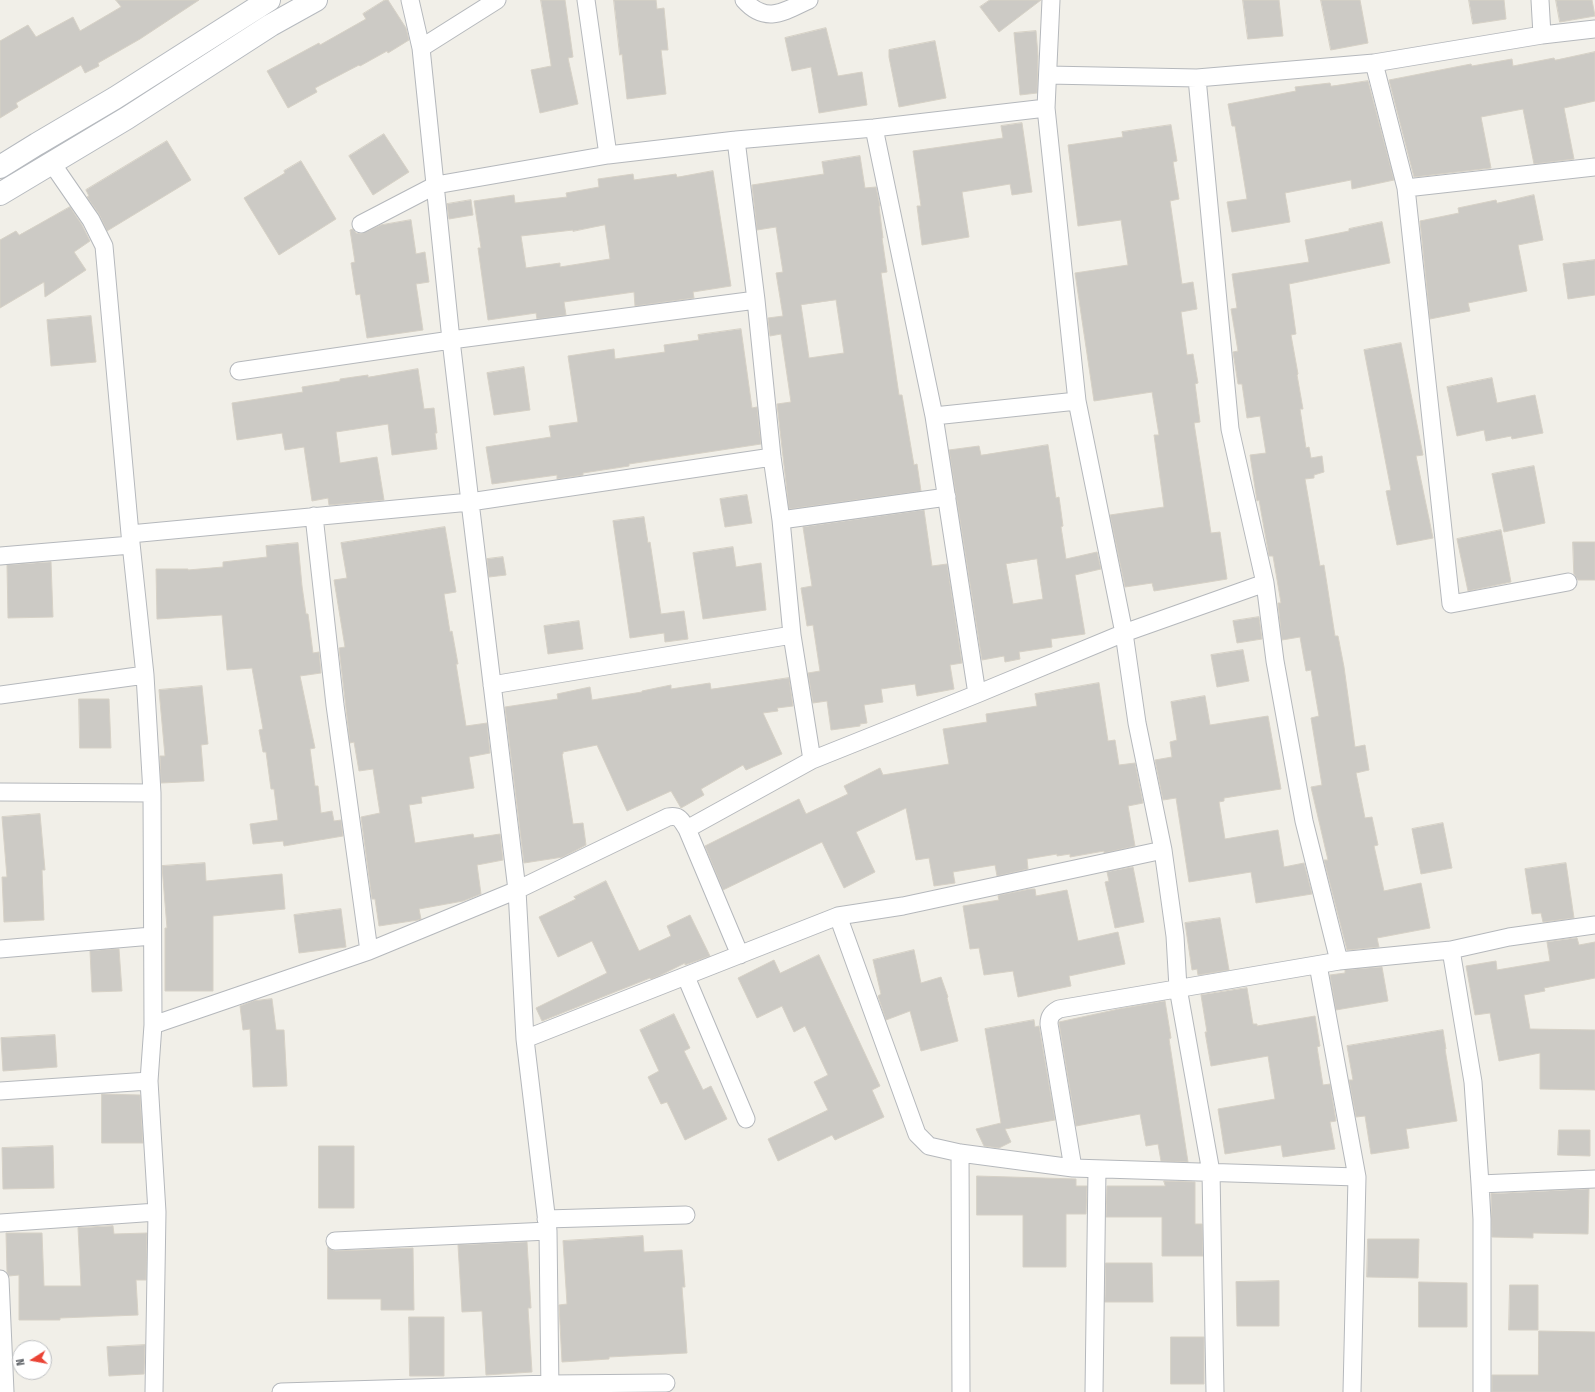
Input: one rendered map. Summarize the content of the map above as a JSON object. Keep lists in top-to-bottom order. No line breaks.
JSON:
{"north":"left"}
